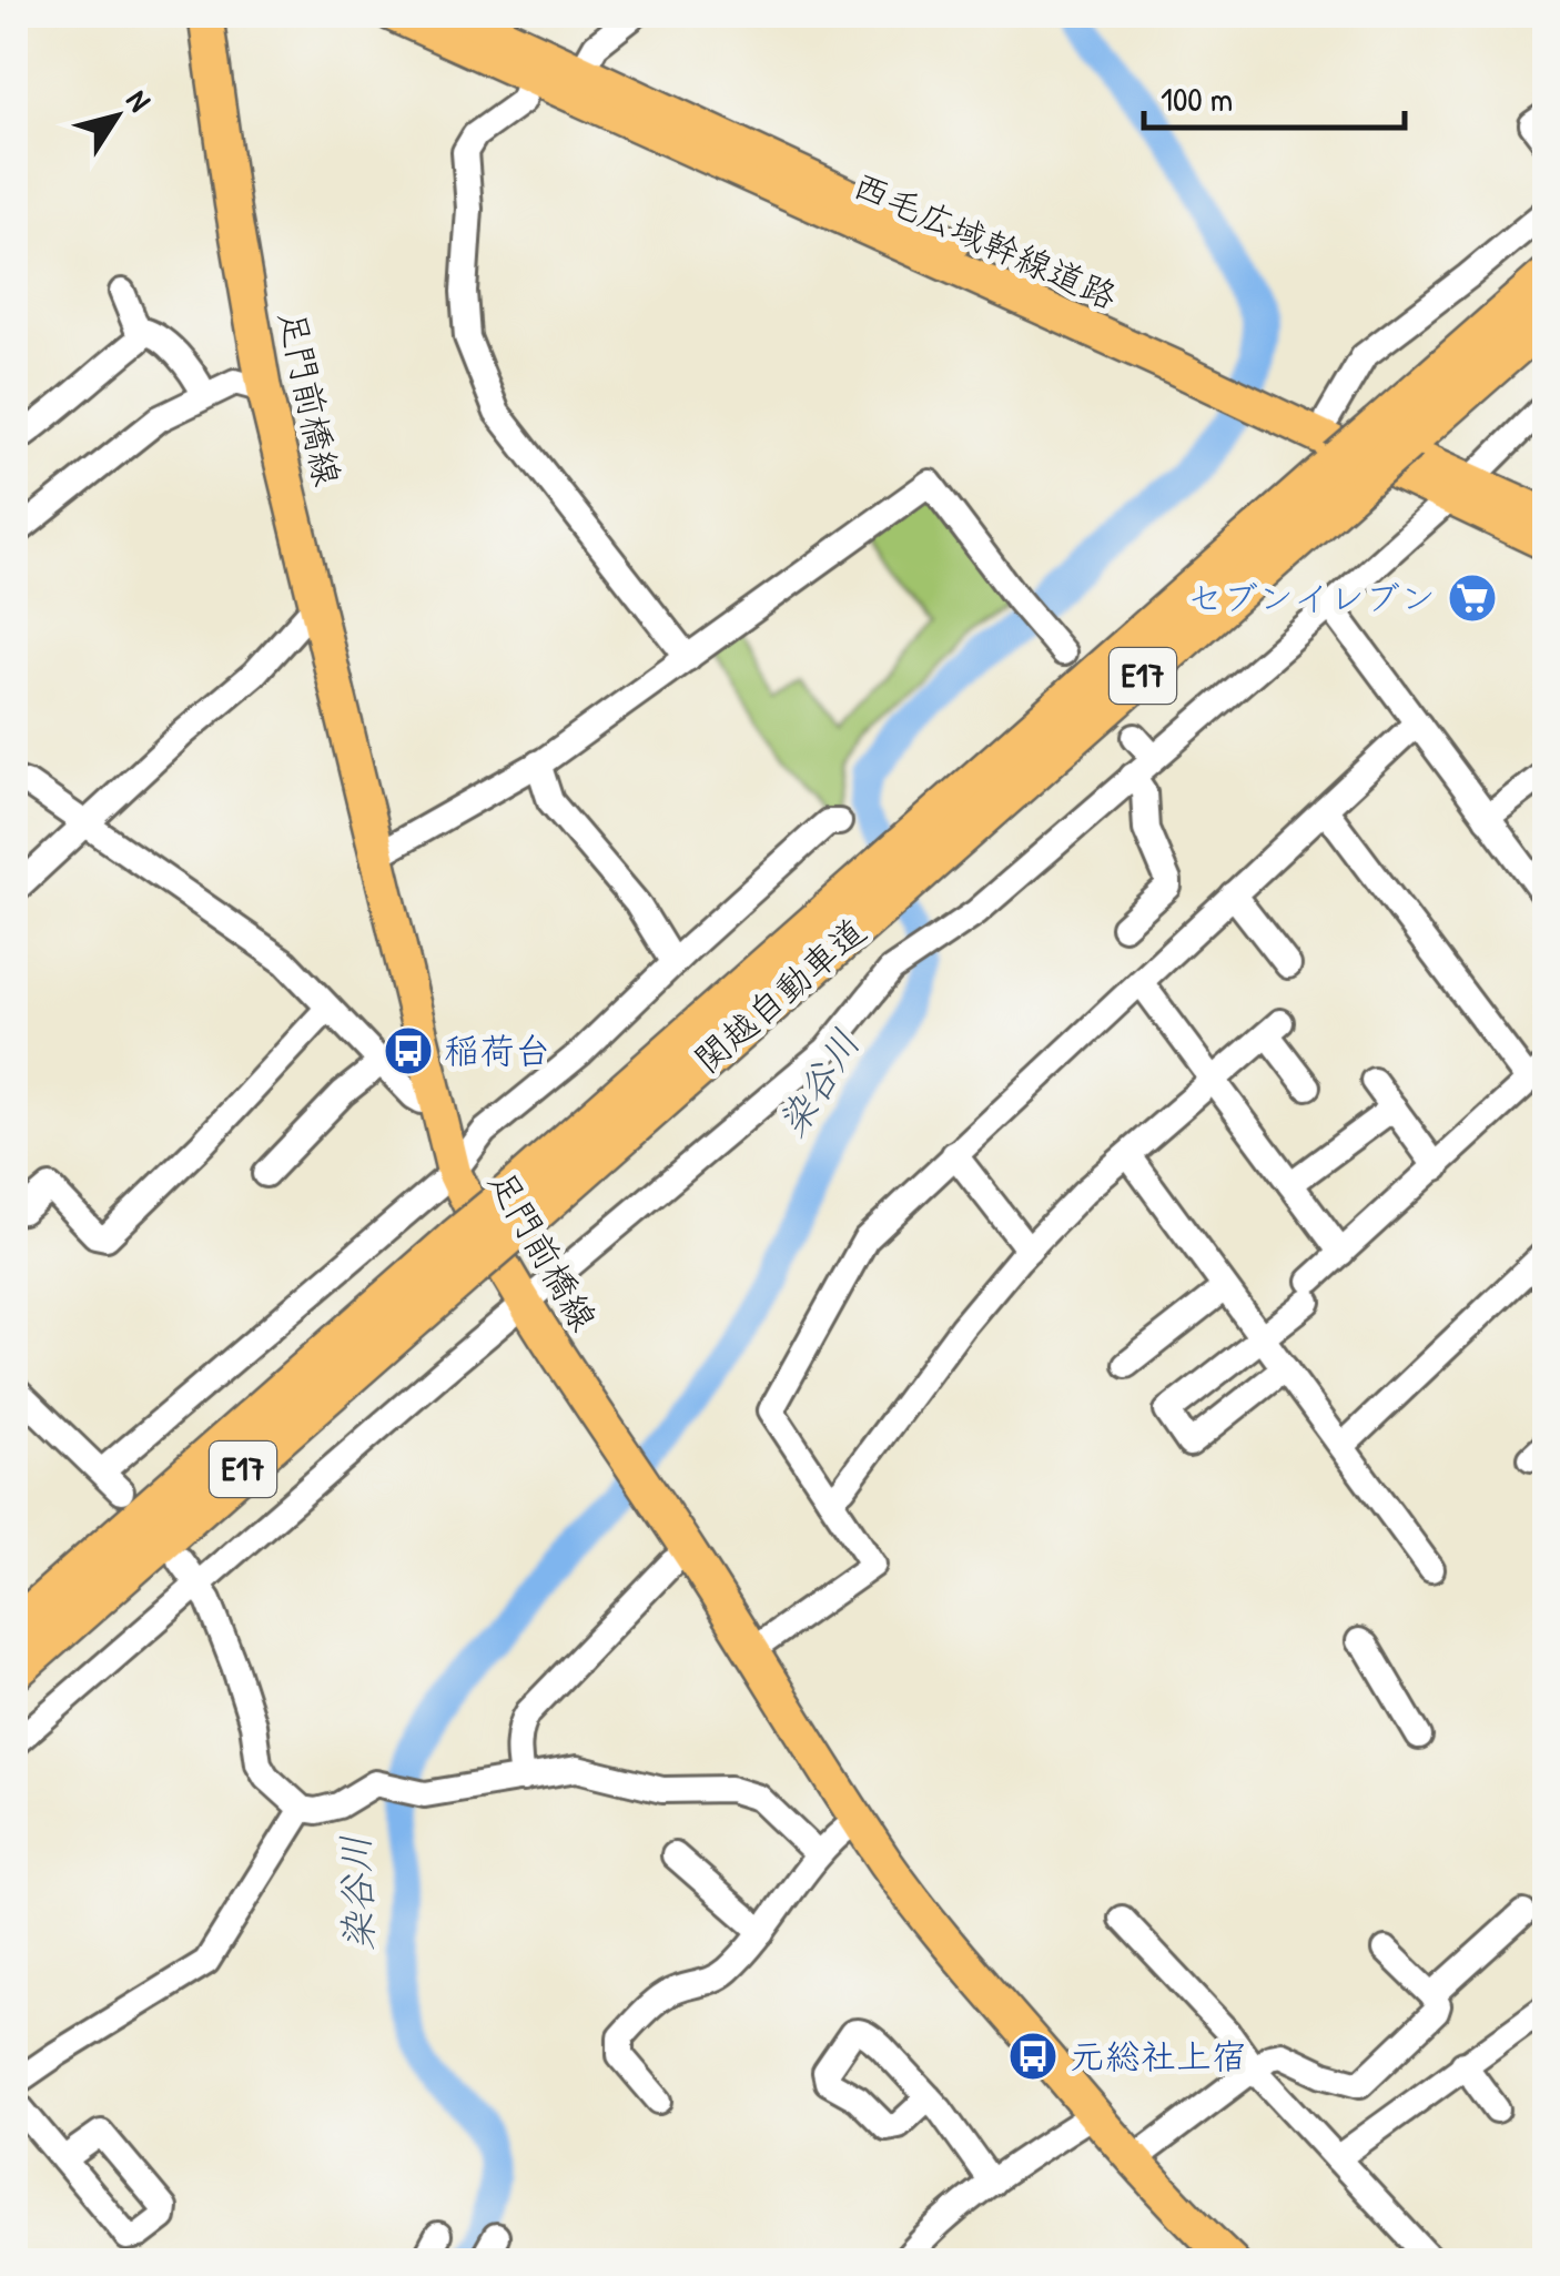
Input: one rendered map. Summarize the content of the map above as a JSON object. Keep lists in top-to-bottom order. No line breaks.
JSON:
{"streets":{"highway":["E17","関越自動車道"],"main road":["西毛広域幹線道路","足門前橋線"]},"water":["染谷川"],"places":{"supermarket":["セブンイレブン"],"bus stop":["稲荷台","元総社上宿"]},"scale_bar":"100 m","north":"top right"}
